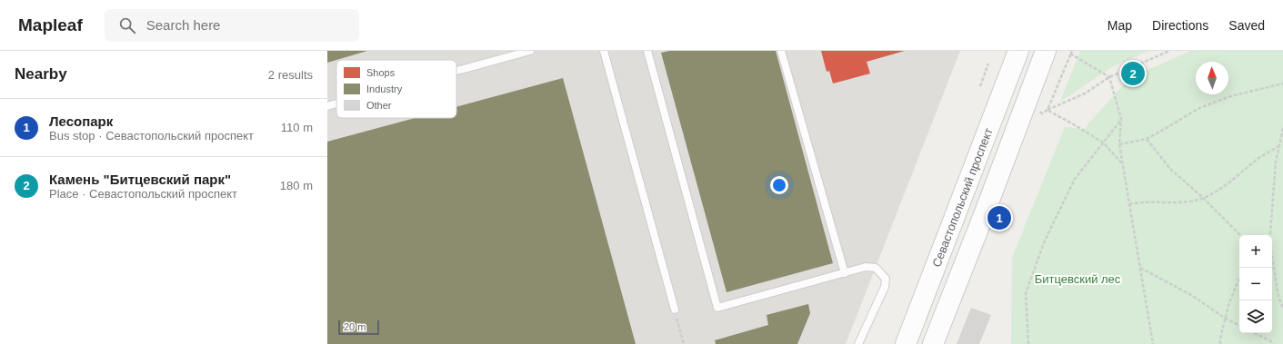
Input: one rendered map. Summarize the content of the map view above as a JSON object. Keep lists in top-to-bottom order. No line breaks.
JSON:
{"streets":{"main road":["Севастопольский проспект"]},"parks":["Битцевский лес"],"legend":["Shops","Industry","Other"],"scale_bar":"20 m","north":"top","page":{"header":"Mapleaf","search":"Search here","nav":["Map","Directions","Saved"],"heading":["Nearby","2 results"],"pins":["2","1"],"list":[{"mark":"1","name":"Лесопарк","note":"Bus stop · Севастопольский проспект","value":"110 m"},{"mark":"2","name":"Камень \"Битцевский парк\"","note":"Place · Севастопольский проспект","value":"180 m"}],"map_buttons":["+","−"],"scale":"20 m"}}
